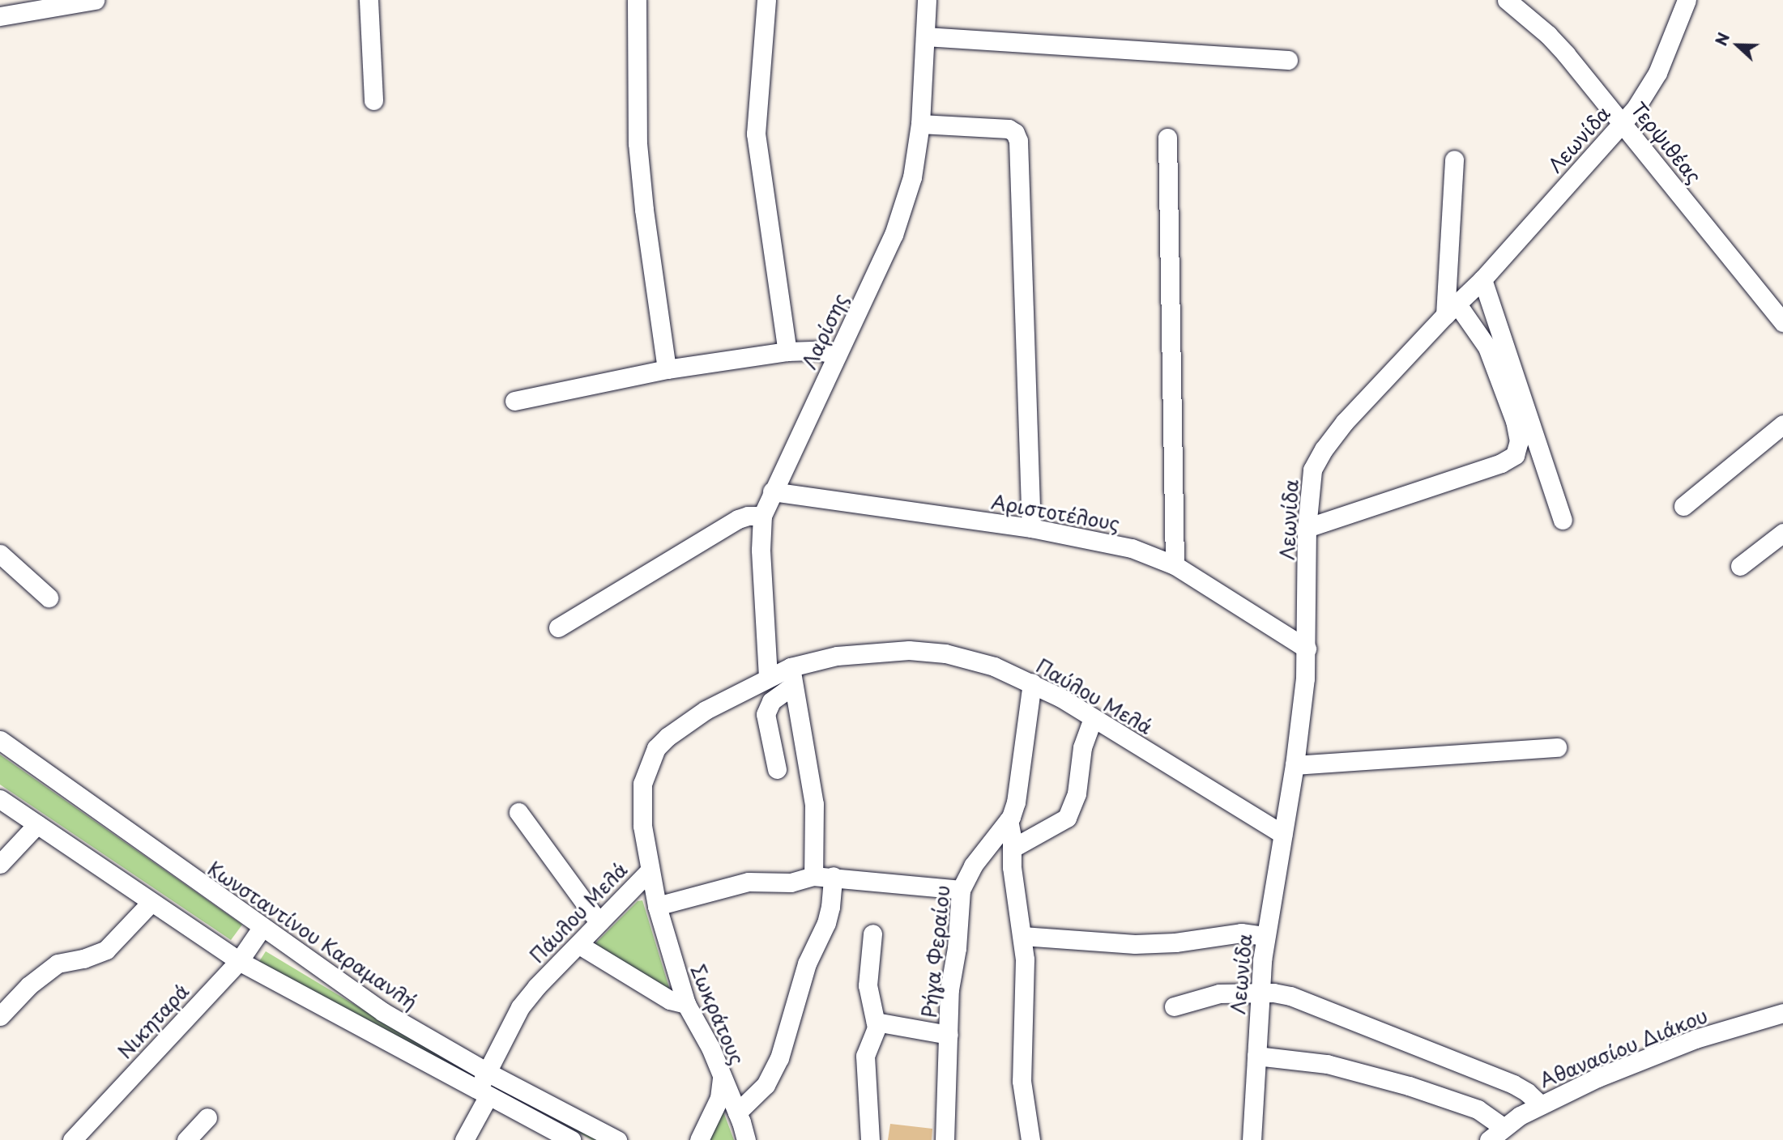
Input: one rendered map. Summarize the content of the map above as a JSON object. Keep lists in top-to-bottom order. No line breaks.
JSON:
{"streets":{"street":["Λεωνίδα","Τερψιθέας","Λαρίσης","Αριστοτέλους","Παύλου Μελά","Πάυλου Μελά","Κωνσταντίνου Καραμανλή","Ρήγα Φεραίου","Σωκράτους","Νικηταρά","Αθανασίου Διάκου"]},"crossings":[["Λεωνίδα","Τερψιθέας"],["Λεωνίδα","Αριστοτέλους"],["Λεωνίδα","Παύλου Μελά"],["Λαρίσης","Αριστοτέλους"],["Λαρίσης","Παύλου Μελά"],["Λαρίσης","Πάυλου Μελά"],["Παύλου Μελά","Πάυλου Μελά"],["Παύλου Μελά","Ρήγα Φεραίου"],["Πάυλου Μελά","Κωνσταντίνου Καραμανλή"],["Πάυλου Μελά","Σωκράτους"],["Κωνσταντίνου Καραμανλή","Νικηταρά"]],"north":"left"}
